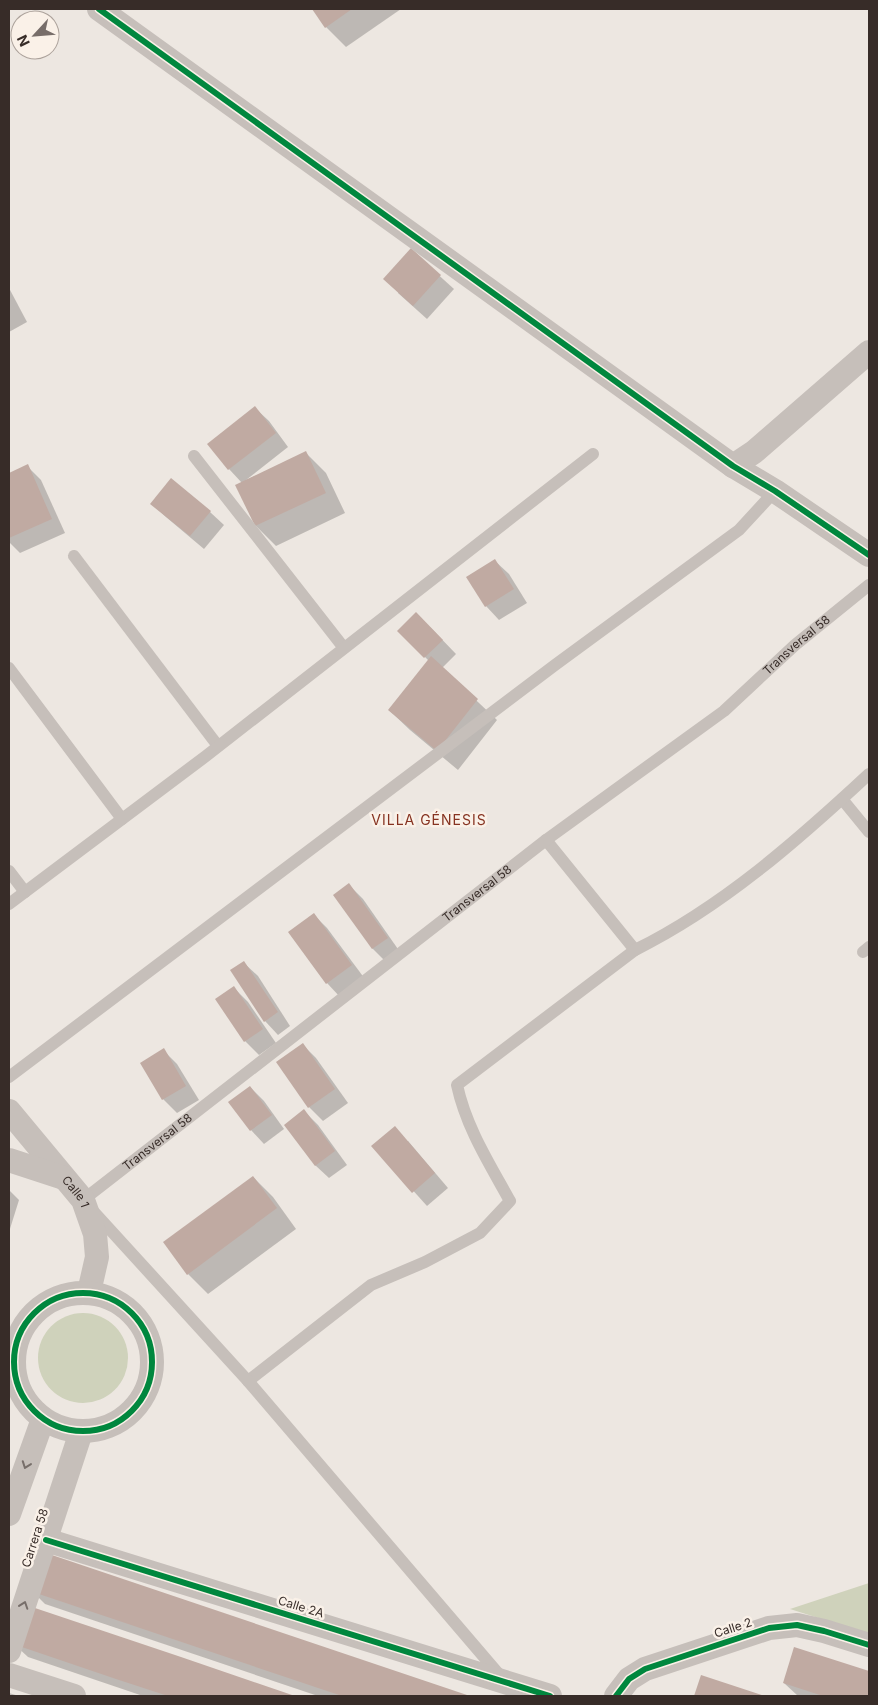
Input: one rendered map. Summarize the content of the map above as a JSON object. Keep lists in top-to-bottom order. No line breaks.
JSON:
{"streets":{"street":["Calle 1","Carrera 58","Calle 2A","Calle 2"],"lane":["Transversal 58"]},"crossings":[["Transversal 58","Calle 1"],["Calle 1","Carrera 58"],["Carrera 58","Calle 2A"]],"one_way":["Carrera 58"],"districts":["VILLA GÉNESIS"],"north":"bottom left"}
